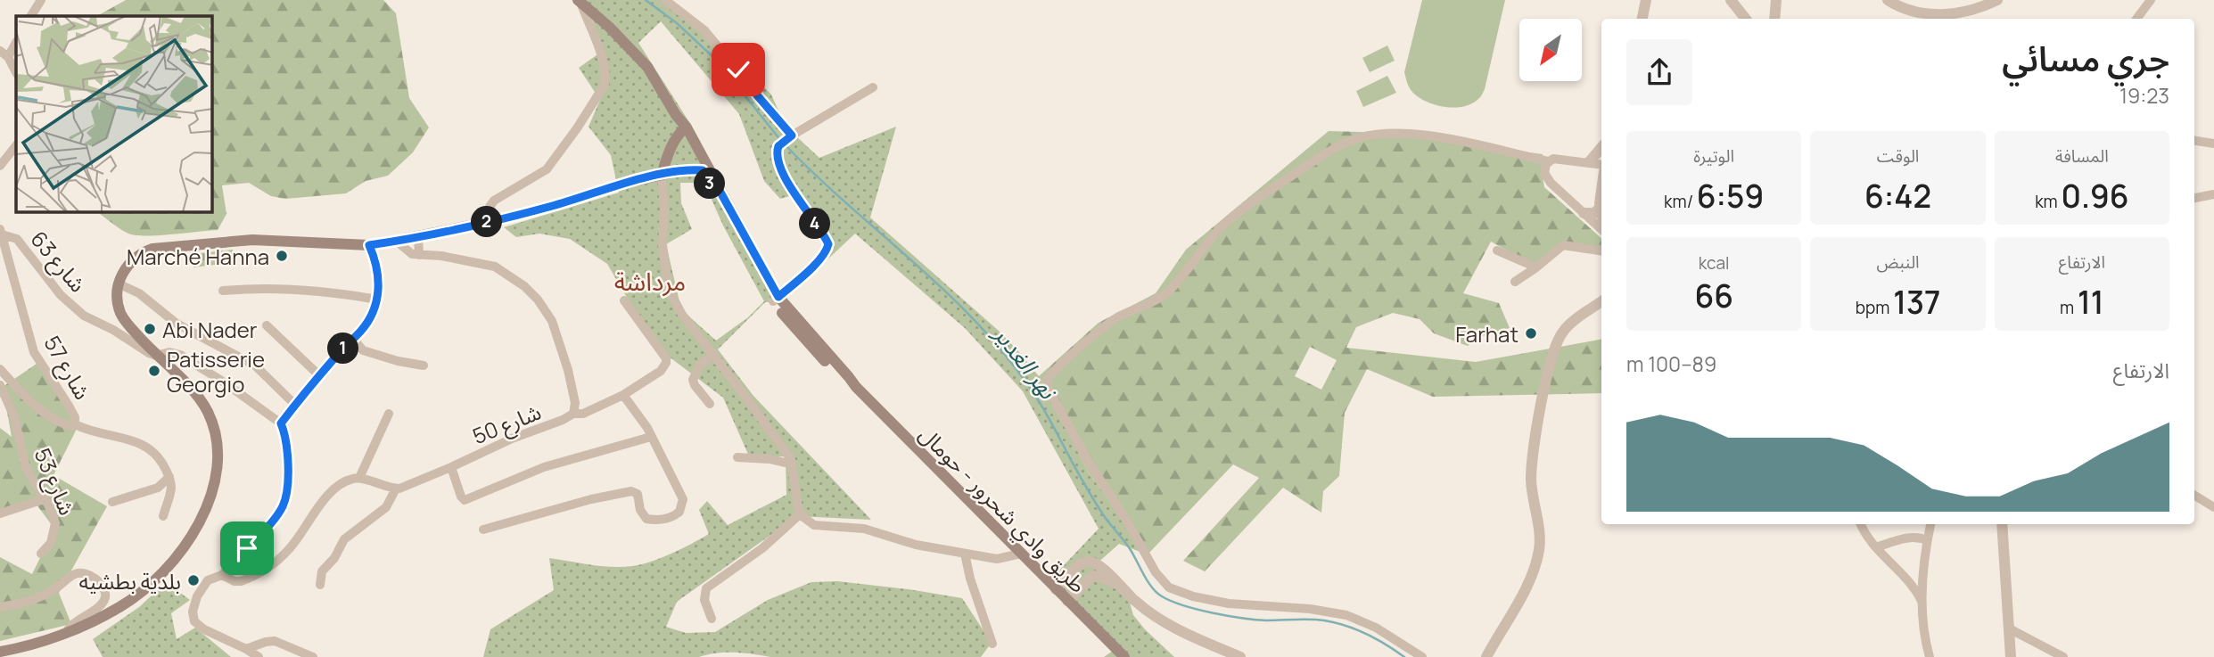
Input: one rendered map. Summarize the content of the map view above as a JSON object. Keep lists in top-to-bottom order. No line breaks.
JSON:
{"streets":{"main road":["طريق وادي شحرور - حومال"],"street":["شارع 63","شارع 57","شارع 50","شارع 53"]},"crossings":[["شارع 63","شارع 57"]],"districts":["مرداشة"],"water":["نهر الغدير"],"places":["Marché Hanna","Abi Nader","Farhat","Patisserie Georgio","بلدية بطشيه"],"north":"bottom left","page":{"heading":["جري مسائي","19:23"],"stats":[["المسافة","0.96 km"],["الوقت","6:42"],["الوتيرة","6:59 /km"],["الارتفاع","11 m"],["النبض","137 bpm"],["kcal","66"]],"pins":["3","2","4","1"],"chart":["الارتفاع","89–100 m"]}}
